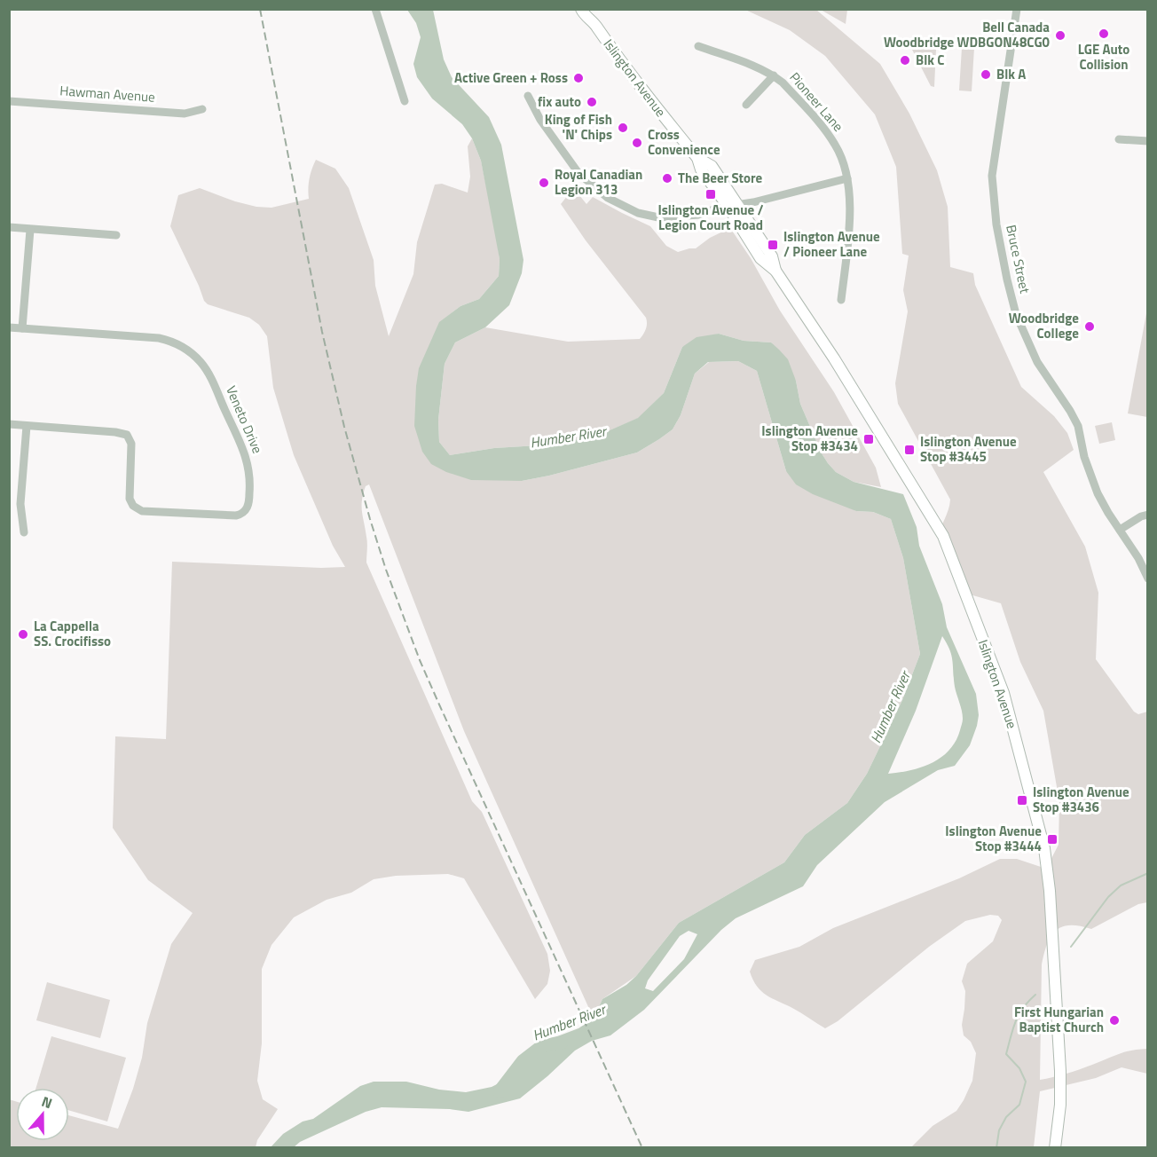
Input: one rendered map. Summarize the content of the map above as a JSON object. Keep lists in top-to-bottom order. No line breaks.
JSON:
{"streets":{"main road":["Islington Avenue"],"street":["Hawman Avenue","Pioneer Lane","Bruce Street","Veneto Drive"]},"water":["Humber River"],"places":{"other":["LGE Auto Collision","Bell Canada Woodbridge WDBGON48CG0","Blk C","Blk A","Active Green + Ross","fix auto","King of Fish 'N' Chips","Cross Convenience","The Beer Store","Royal Canadian Legion 313","Woodbridge College","La Cappella SS. Crocifisso","First Hungarian Baptist Church"],"transit":["Islington Avenue / Legion Court Road","Islington Avenue / Pioneer Lane","Islington Avenue Stop #3434","Islington Avenue Stop #3445","Islington Avenue Stop #3436","Islington Avenue Stop #3444"]},"north":"top"}
